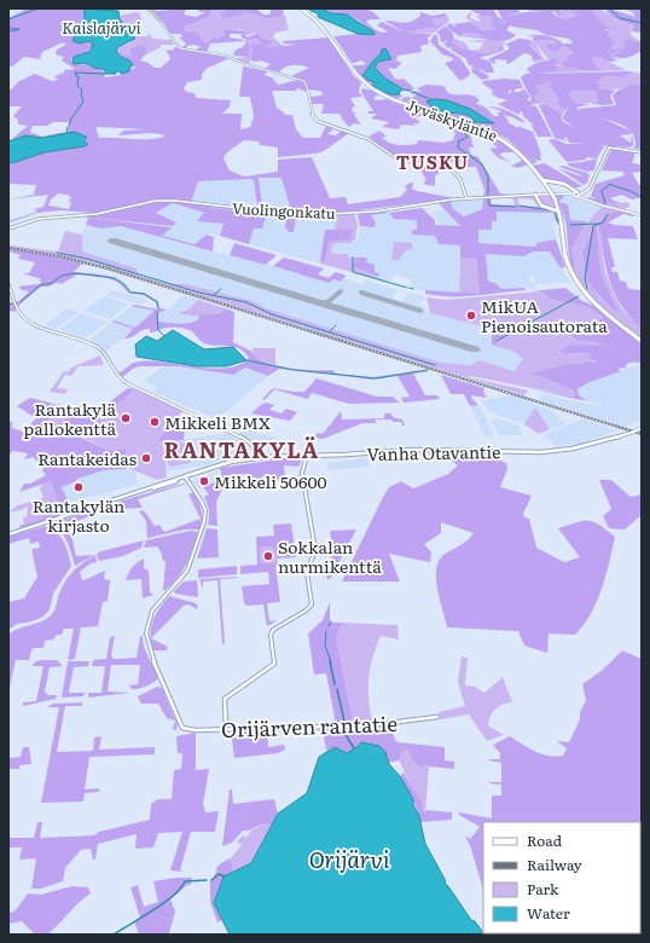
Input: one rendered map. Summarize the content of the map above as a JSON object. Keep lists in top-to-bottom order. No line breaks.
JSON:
{"streets":{"highway":["Jyväskyläntie"],"main road":["Vuolingonkatu","Vanha Otavantie"],"street":["Orijärven rantatie"]},"crossings":[["Vanha Otavantie","Orijärven rantatie"]],"districts":["TUSKU","RANTAKYLÄ"],"water":["Kaislajärvi","Orijärvi"],"places":["MikUA Pienoisautorata","Rantakylä pallokenttä","Mikkeli BMX","Rantakeidas","Mikkeli 50600","Rantakylän kirjasto","Sokkalan nurmikenttä"],"legend":["Road","Railway","Park","Water"]}
